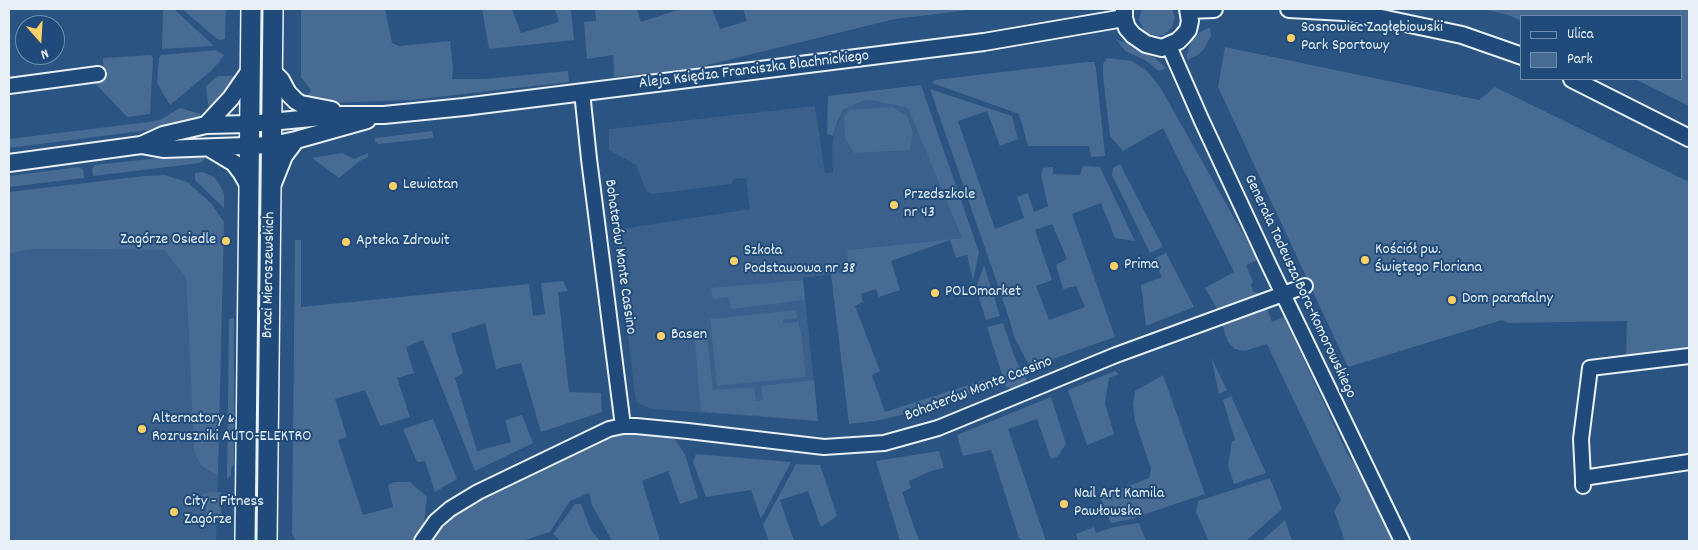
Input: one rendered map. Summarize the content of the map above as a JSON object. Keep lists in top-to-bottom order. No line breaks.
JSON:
{"streets":{"main road":["Braci Mieroszewskich"],"street":["Aleja Księdza Franciszka Blachnickiego","Bohaterów Monte Cassino","Generała Tadeusza Bora-Komorowskiego"]},"crossings":[["Aleja Księdza Franciszka Blachnickiego","Bohaterów Monte Cassino"],["Aleja Księdza Franciszka Blachnickiego","Braci Mieroszewskich"],["Bohaterów Monte Cassino","Generała Tadeusza Bora-Komorowskiego"]],"places":["Sosnowiec Zagłębiowski Park Sportowy","Lewiatan","Przedszkole nr 43","Zagórze Osiedle","Apteka Zdrowit","Kościół pw. Świętego Floriana","Szkoła Podstawowa nr 38","Prima","POLOmarket","Dom parafialny","Basen","Alternatory & Rozruszniki AUTO-ELEKTRO","Nail Art Kamila Pawłowska","City - Fitness Zagórze"],"legend":["Ulica","Park"],"north":"bottom"}
